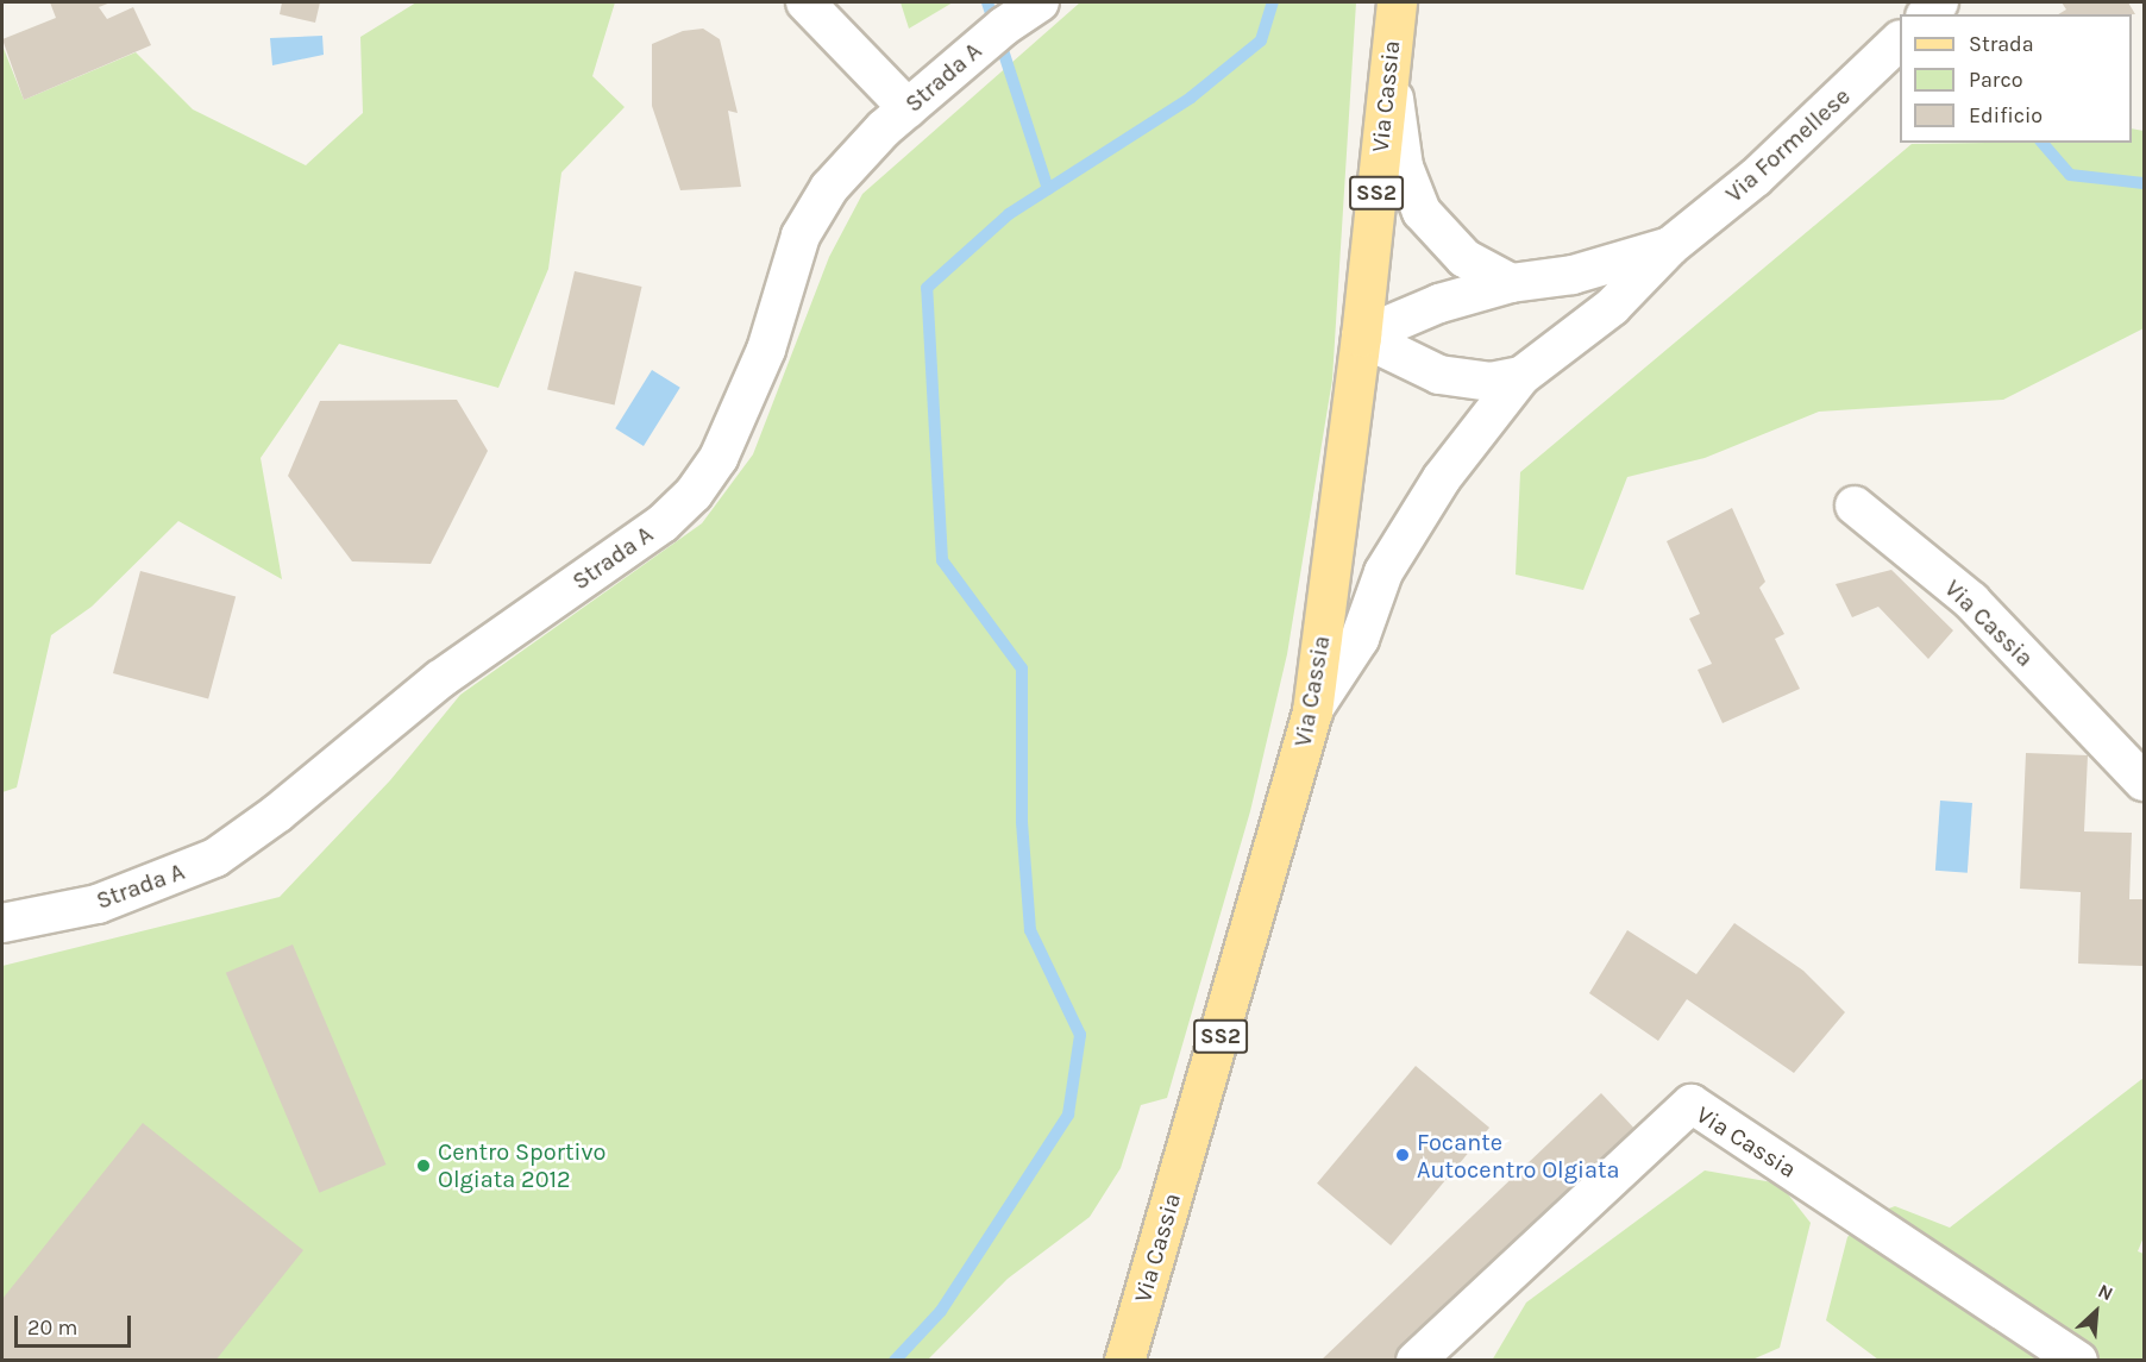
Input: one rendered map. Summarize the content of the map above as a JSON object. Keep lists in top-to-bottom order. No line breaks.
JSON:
{"streets":{"main road":["Via Cassia","SS2"],"street":["Strada A","Via Formellese"]},"places":["Focante Autocentro Olgiata","Centro Sportivo Olgiata 2012"],"legend":["Strada","Parco","Edificio"],"scale_bar":"20 m","north":"top right"}
